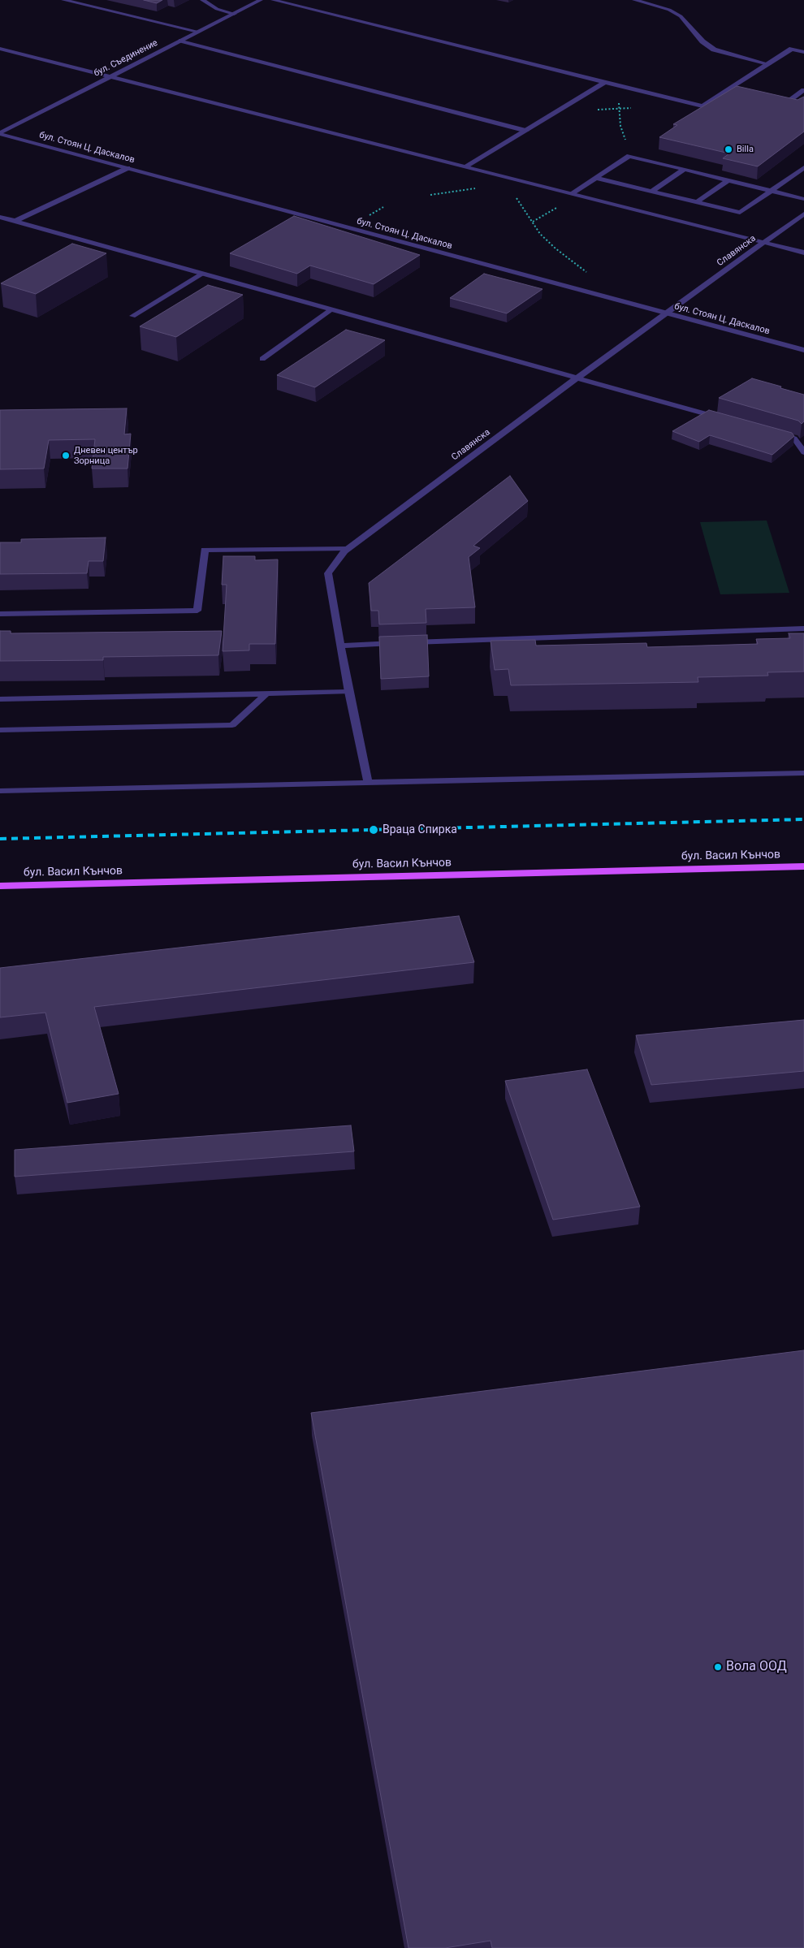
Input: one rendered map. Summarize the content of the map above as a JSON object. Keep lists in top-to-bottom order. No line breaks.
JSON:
{"streets":{"main road":["бул. Васил Кънчов"],"street":["бул. Съединение","бул. Стоян Ц. Даскалов","Славянска"]},"crossings":[["бул. Съединение","бул. Стоян Ц. Даскалов"],["бул. Стоян Ц. Даскалов","Славянска"]],"places":["Billa","Дневен център Зорница","Враца Спирка","Вола ООД"]}
